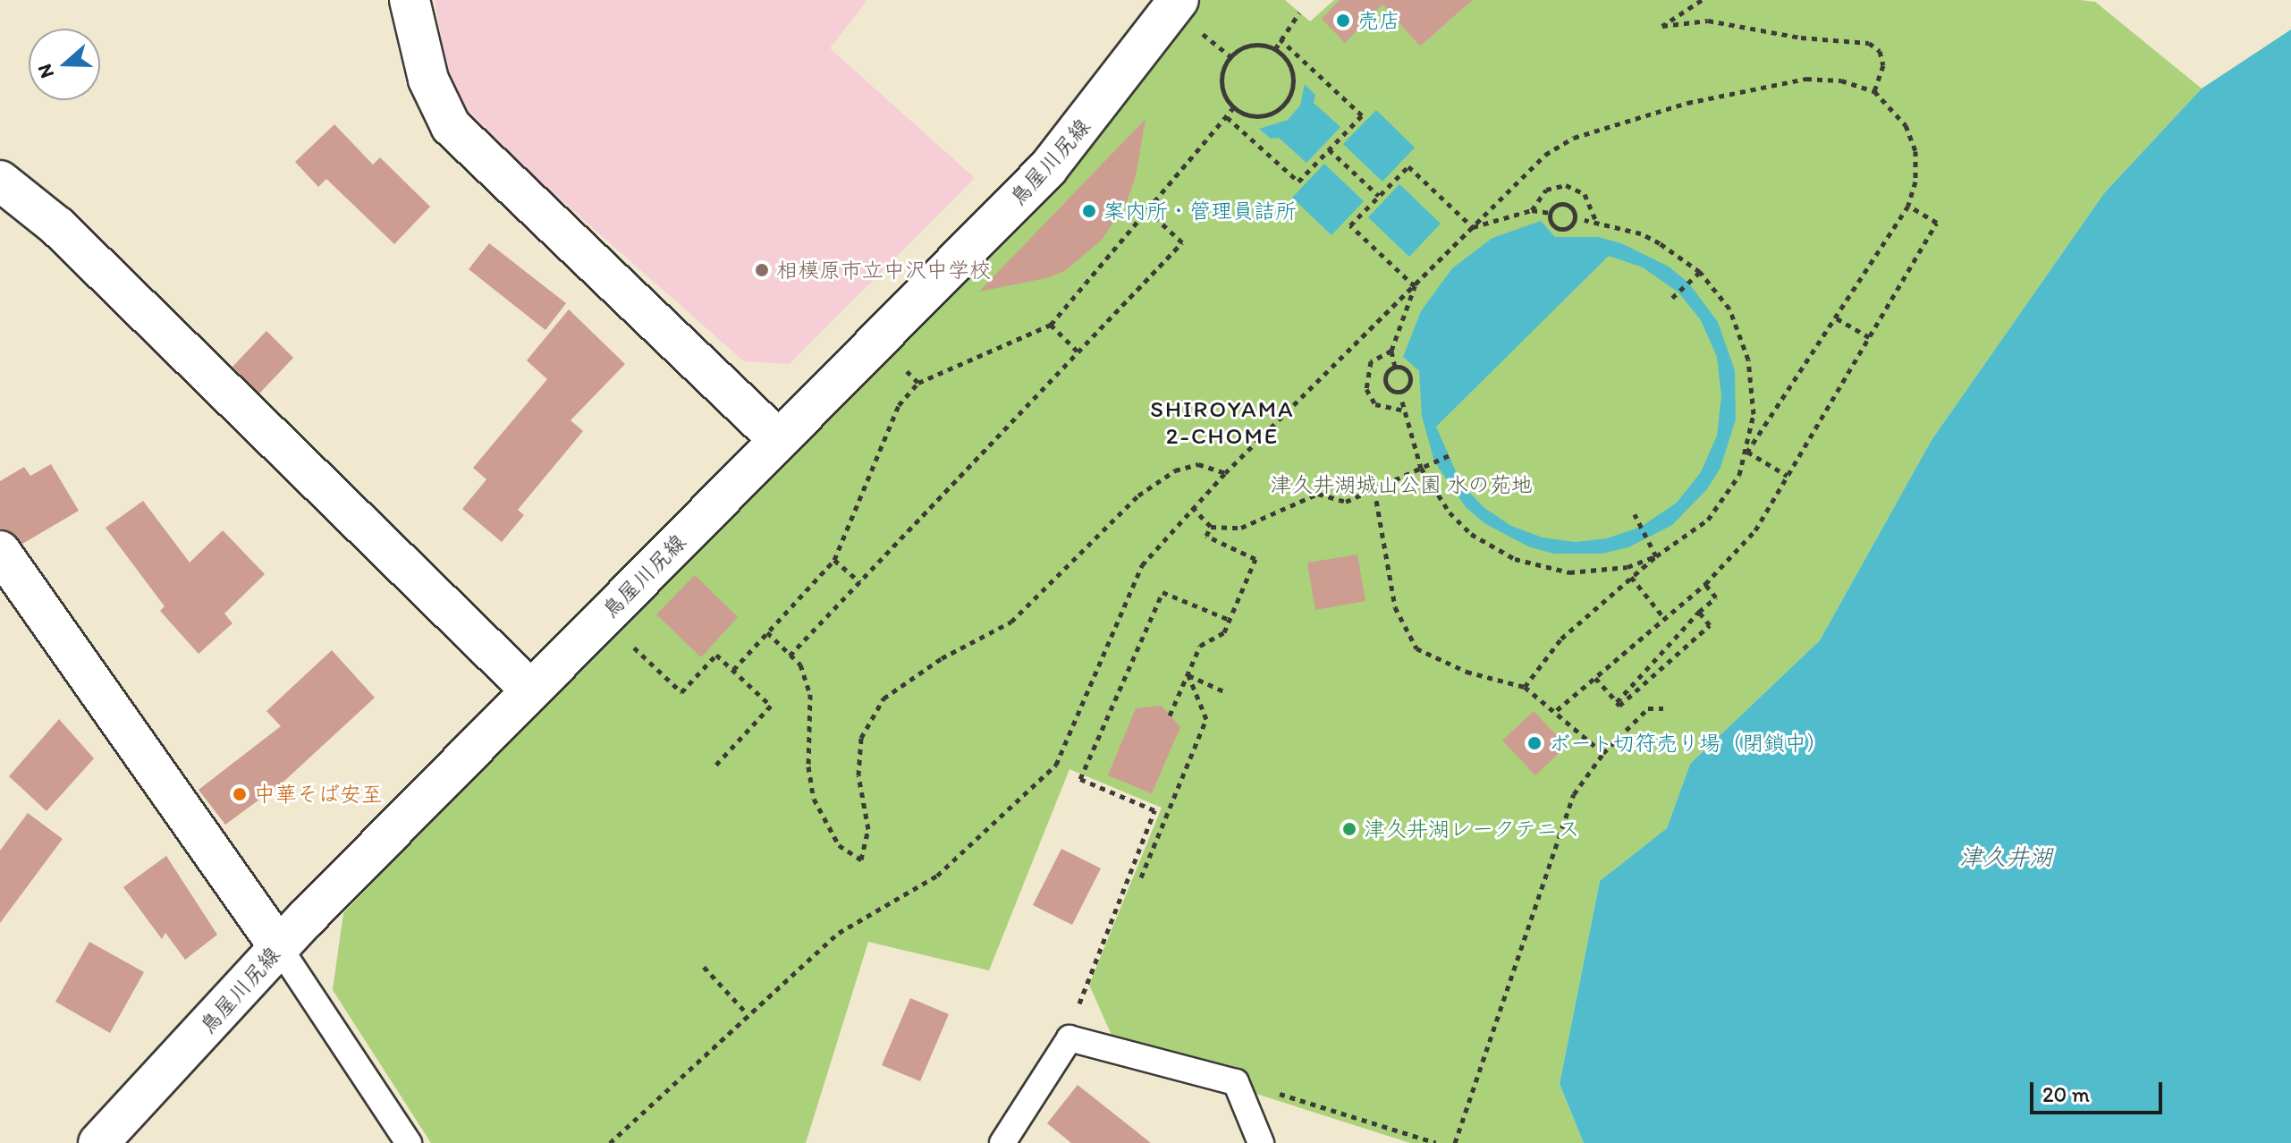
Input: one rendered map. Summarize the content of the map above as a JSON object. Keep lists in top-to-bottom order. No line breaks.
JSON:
{"streets":{"street":["鳥屋川尻線"]},"districts":["SHIROYAMA 2-CHOME"],"water":["津久井湖"],"parks":["津久井湖城山公園 水の苑地"],"places":["売店","案内所・管理員詰所","相模原市立中沢中学校","ボート切符売り場（閉鎖中）","中華そば安至","津久井湖レークテニス"],"scale_bar":"20 m","north":"left"}
